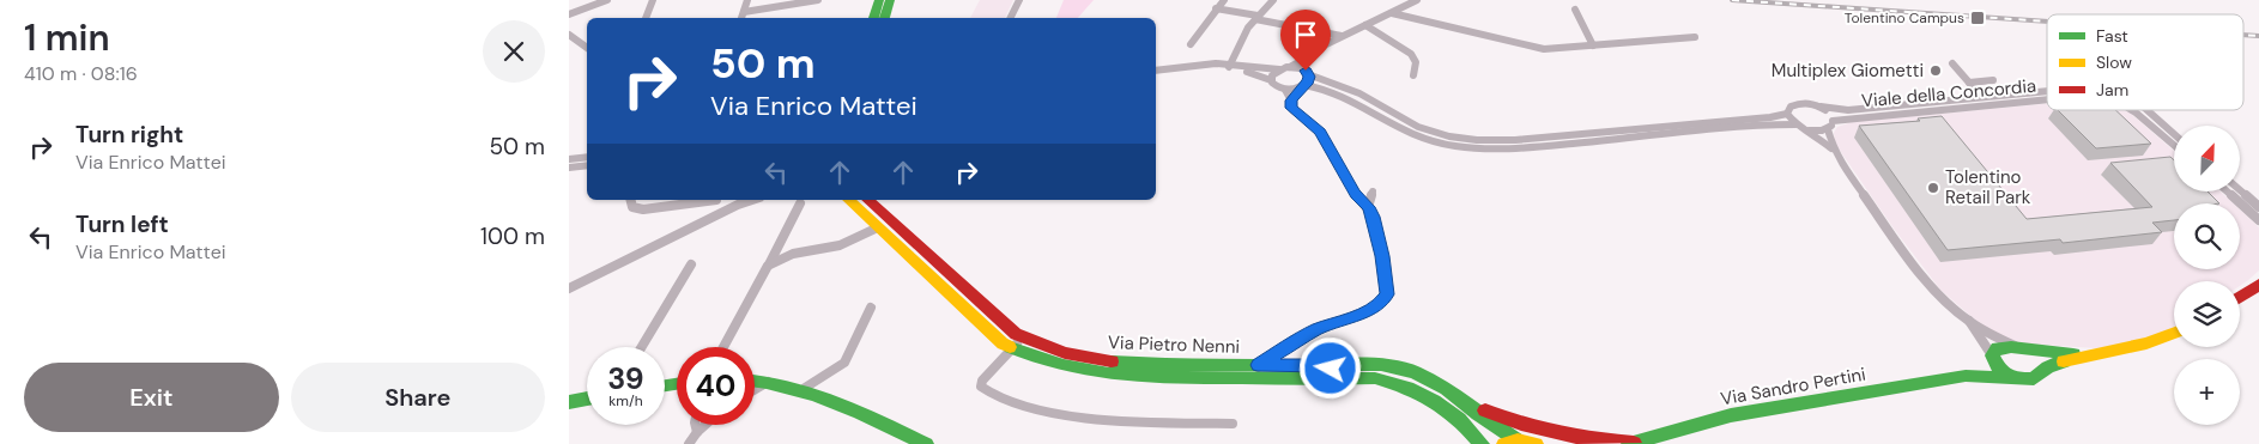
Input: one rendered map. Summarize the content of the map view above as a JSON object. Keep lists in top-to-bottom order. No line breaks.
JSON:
{"streets":{"street":["Viale della Concordia","Via Pietro Nenni","Via Sandro Pertini"]},"crossings":[["Via Pietro Nenni","Via Sandro Pertini"]],"places":{"transit":["Tolentino Campus"],"other":["Multiplex Giometti","Tolentino Retail Park"]},"legend":["Fast","Slow","Jam"],"north":"top right","page":{"heading":["1 min","410 m · 08:16"],"turn":["50 m","Via Enrico Mattei"],"list":[{"name":"Turn right","note":"Via Enrico Mattei","value":"50 m"},{"name":"Turn left","note":"Via Enrico Mattei","value":"100 m"}],"map_buttons":"+","speed":"39 km/h","limit":"40","buttons":["Exit","Share"]}}
